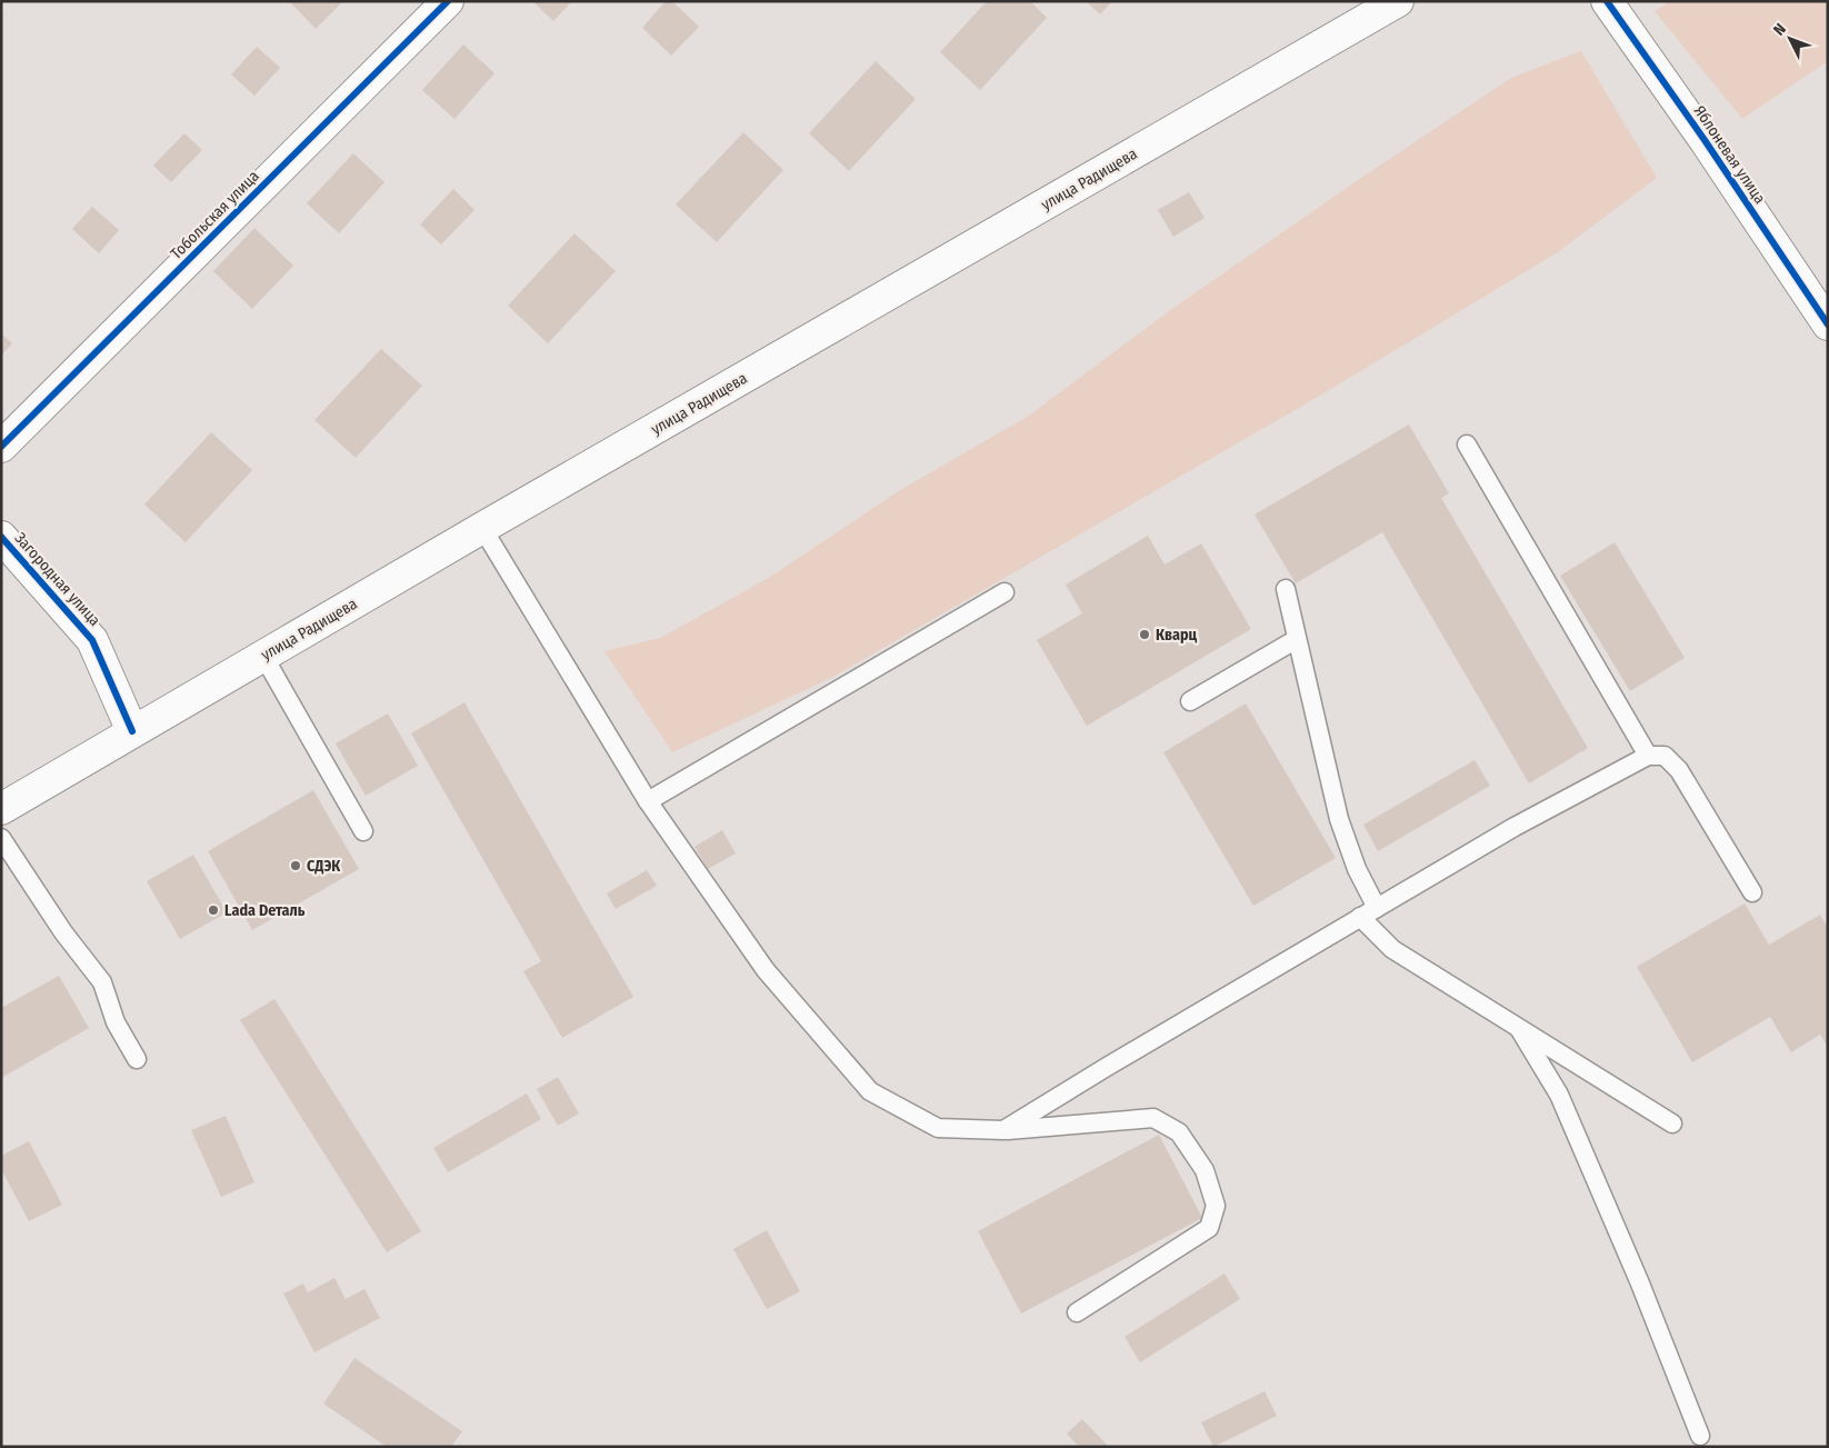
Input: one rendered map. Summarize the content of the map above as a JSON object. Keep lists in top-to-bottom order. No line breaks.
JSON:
{"streets":{"main road":["Яблоневая улица","улица Радищева","Тобольская улица","Загородная улица"]},"crossings":[["улица Радищева","Загородная улица"]],"places":["Кварц","СДЭК","Lada Dеталь"],"north":"top left"}
